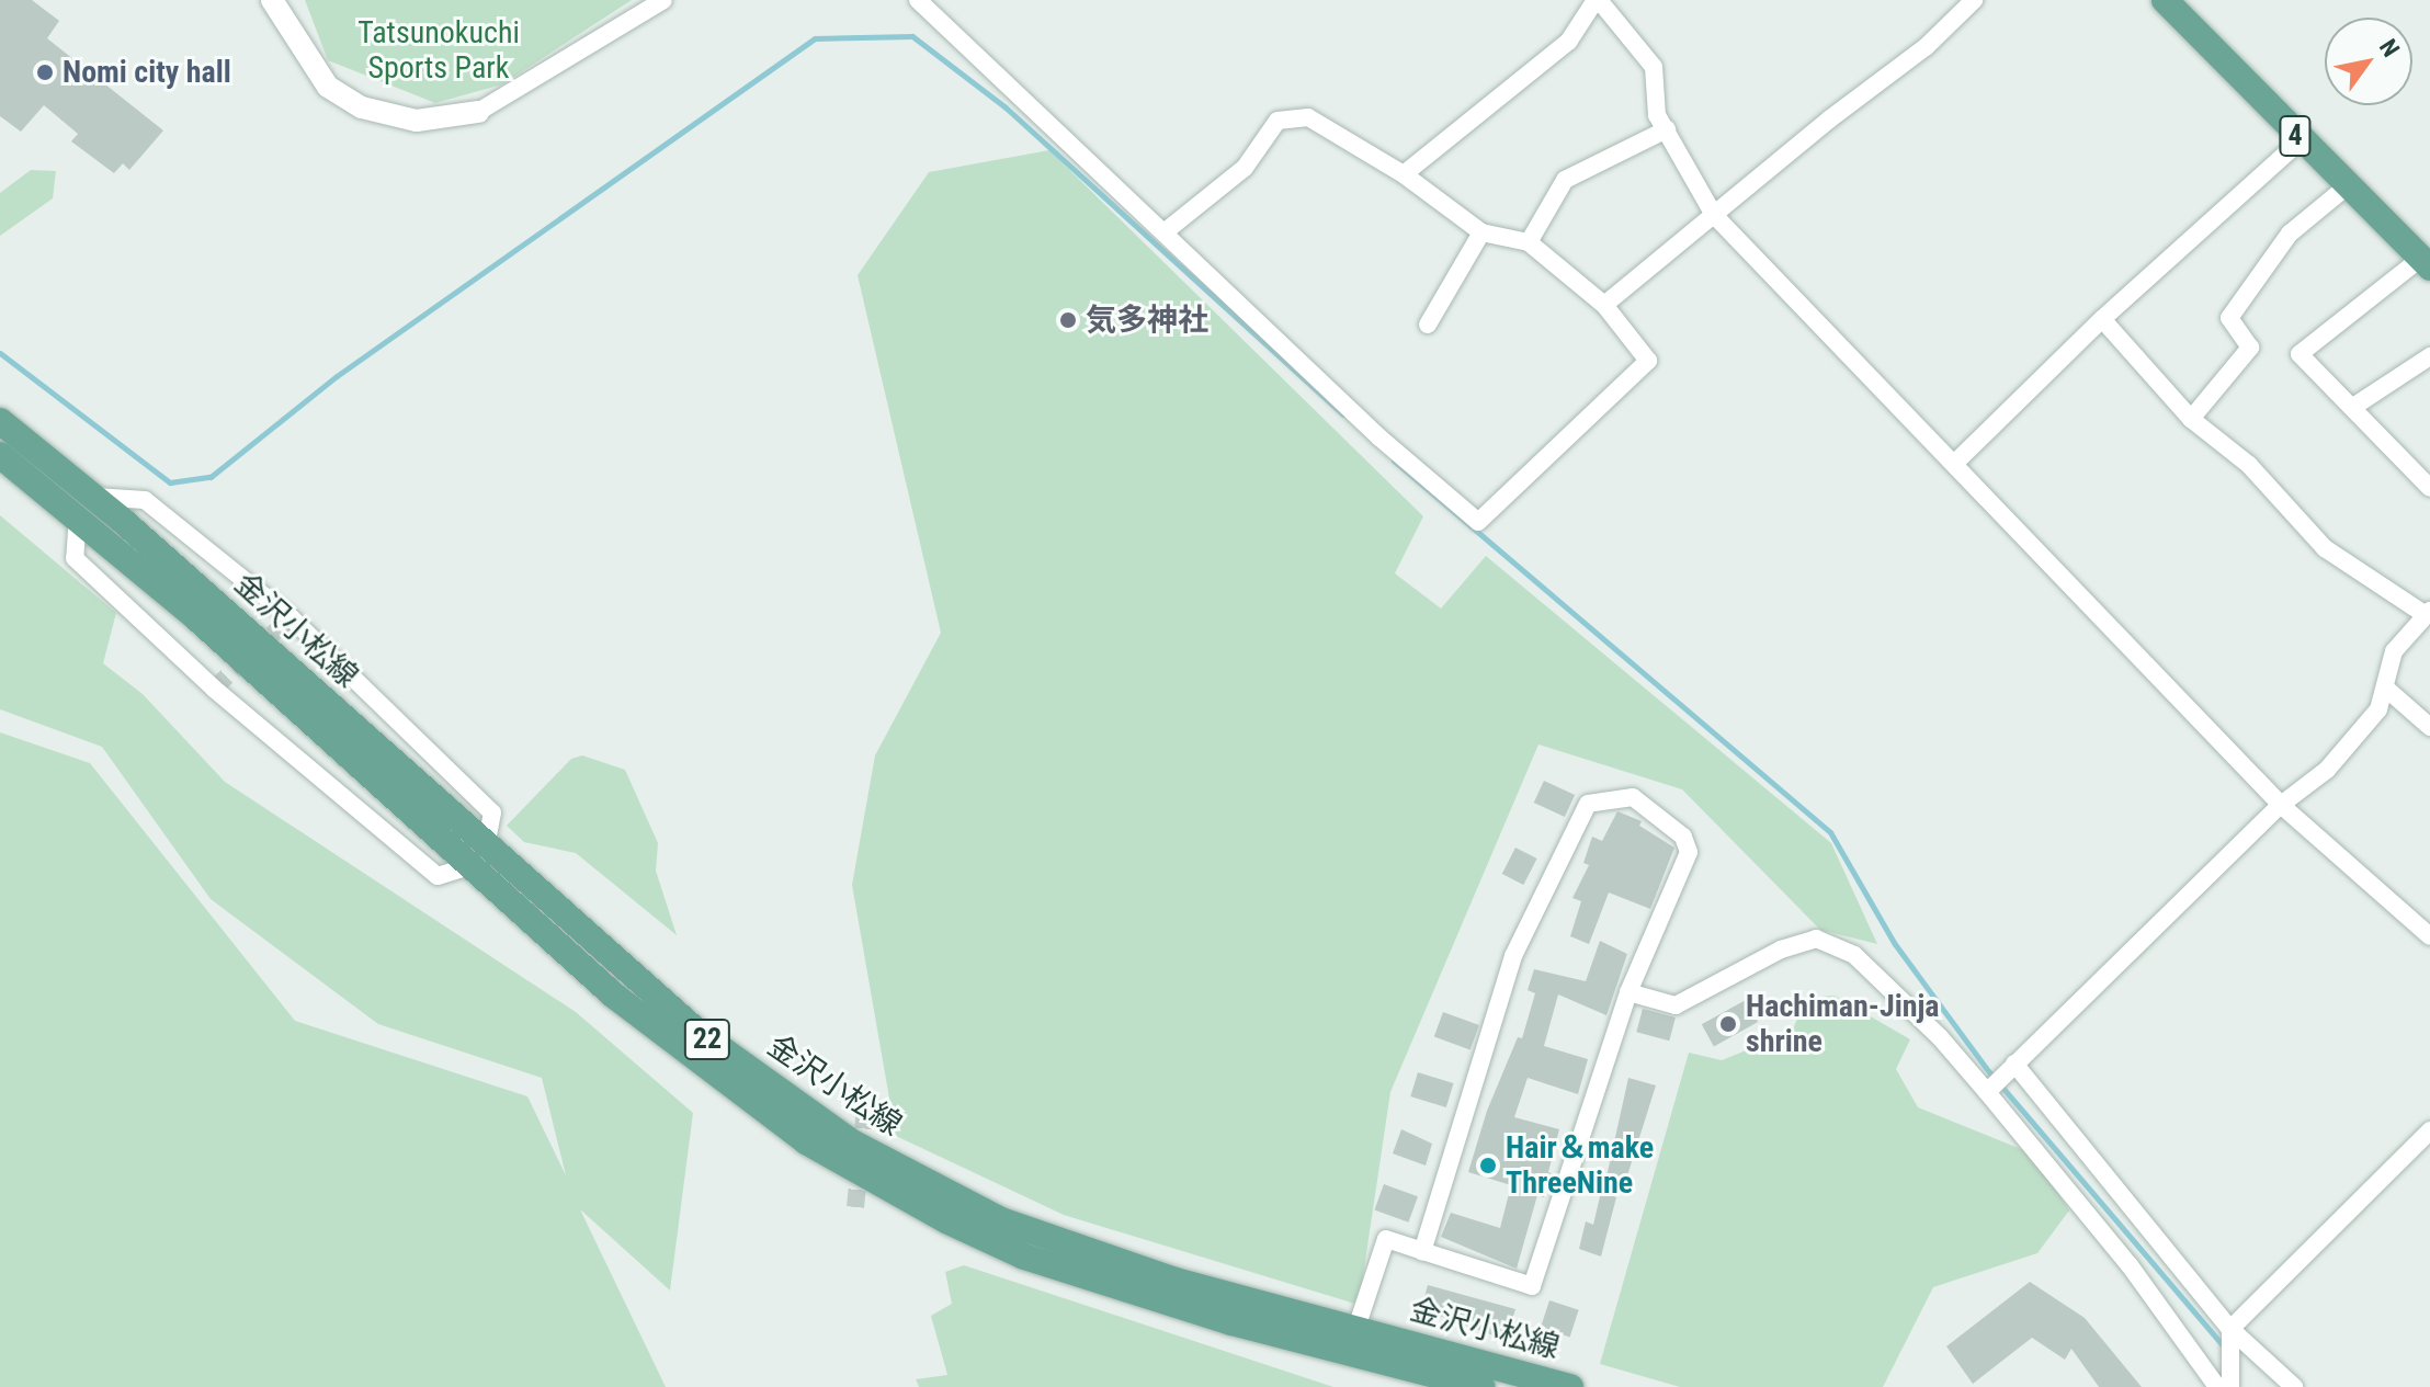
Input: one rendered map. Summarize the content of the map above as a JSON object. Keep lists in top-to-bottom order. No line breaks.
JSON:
{"streets":{"main road":["4","金沢小松線","22"]},"parks":["Tatsunokuchi Sports Park"],"places":["Nomi city hall","気多神社","Hachiman-Jinja shrine","Hair＆make ThreeNine"],"north":"top right"}
